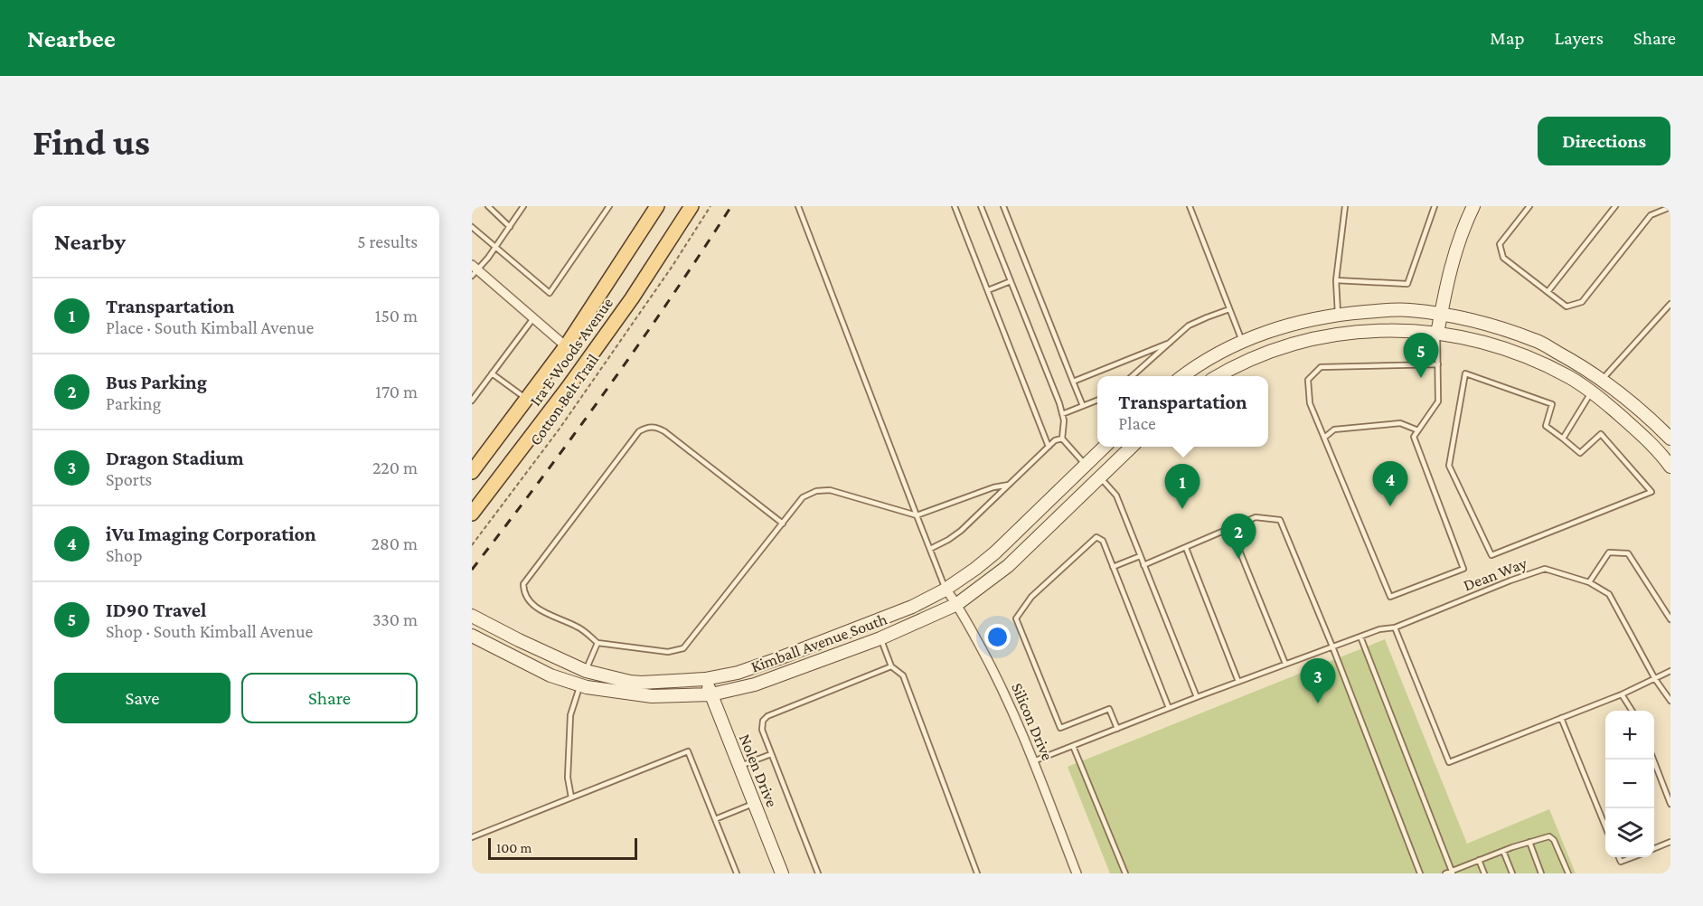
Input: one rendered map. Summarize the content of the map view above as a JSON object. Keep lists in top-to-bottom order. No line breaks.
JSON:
{"streets":{"main road":["Ira E Woods Avenue","Kimball Avenue South","Nolen Drive"],"street":["Silicon Drive"],"lane":["Dean Way"],"path":["Cotton Belt Trail"]},"crossings":[["Dean Way","Silicon Drive"],["Kimball Avenue South","Silicon Drive"],["Kimball Avenue South","Nolen Drive"]],"scale_bar":"100 m","page":{"header":"Nearbee","nav":["Map","Layers","Share"],"buttons":["Directions",["Save","Share"]],"title":"Find us","heading":["Nearby","5 results"],"list":[{"mark":"1","name":"Transpartation","note":"Place · South Kimball Avenue","value":"150 m"},{"mark":"2","name":"Bus Parking","note":"Parking","value":"170 m"},{"mark":"3","name":"Dragon Stadium","note":"Sports","value":"220 m"},{"mark":"4","name":"iVu Imaging Corporation","note":"Shop","value":"280 m"},{"mark":"5","name":"ID90 Travel","note":"Shop · South Kimball Avenue","value":"330 m"}],"pins":["5","4","1","2","3"],"popup":["Transpartation","Place"],"map_buttons":["+","−"],"scale":"100 m"}}
